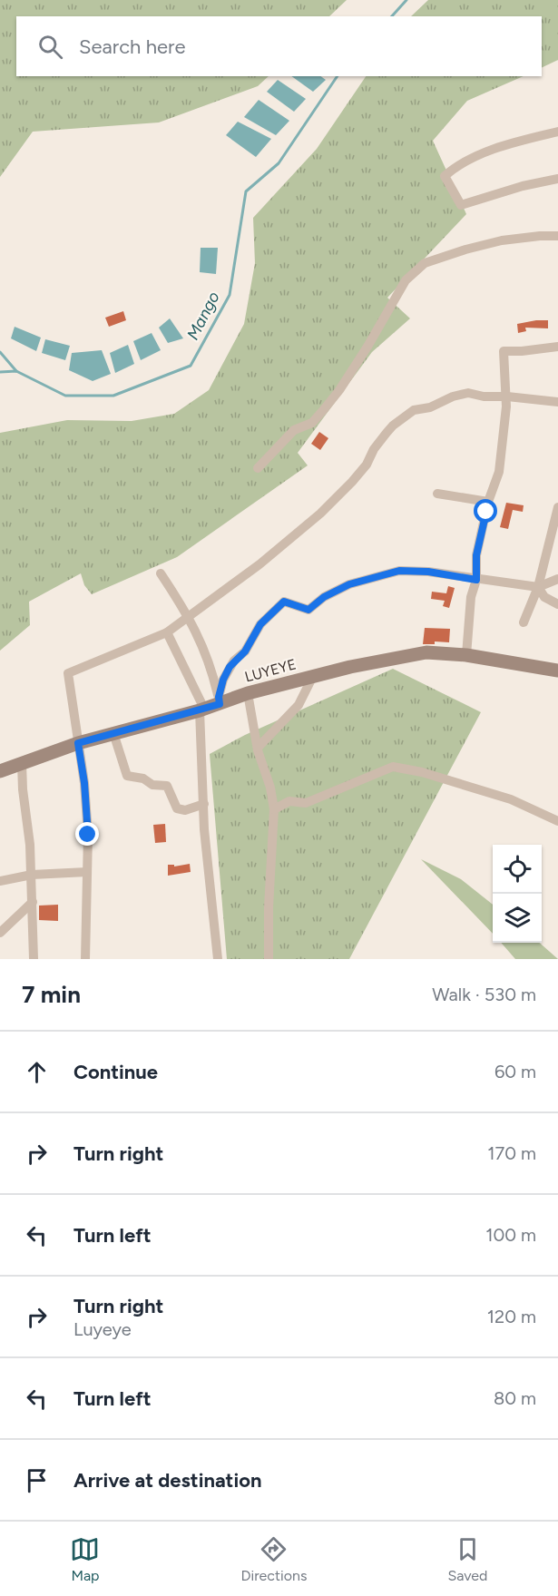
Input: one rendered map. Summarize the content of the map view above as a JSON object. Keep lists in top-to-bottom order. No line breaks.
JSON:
{"streets":{"street":["LUYEYE"]},"water":["Mango"],"page":{"search":"Search here","heading":["7 min","Walk · 530 m"],"list":[["Continue","60 m"],["Turn right","170 m"],["Turn left","100 m"],["Turn right","Luyeye","120 m"],["Turn left","80 m"],"Arrive at destination"],"nav":["Map","Directions","Saved"]}}
